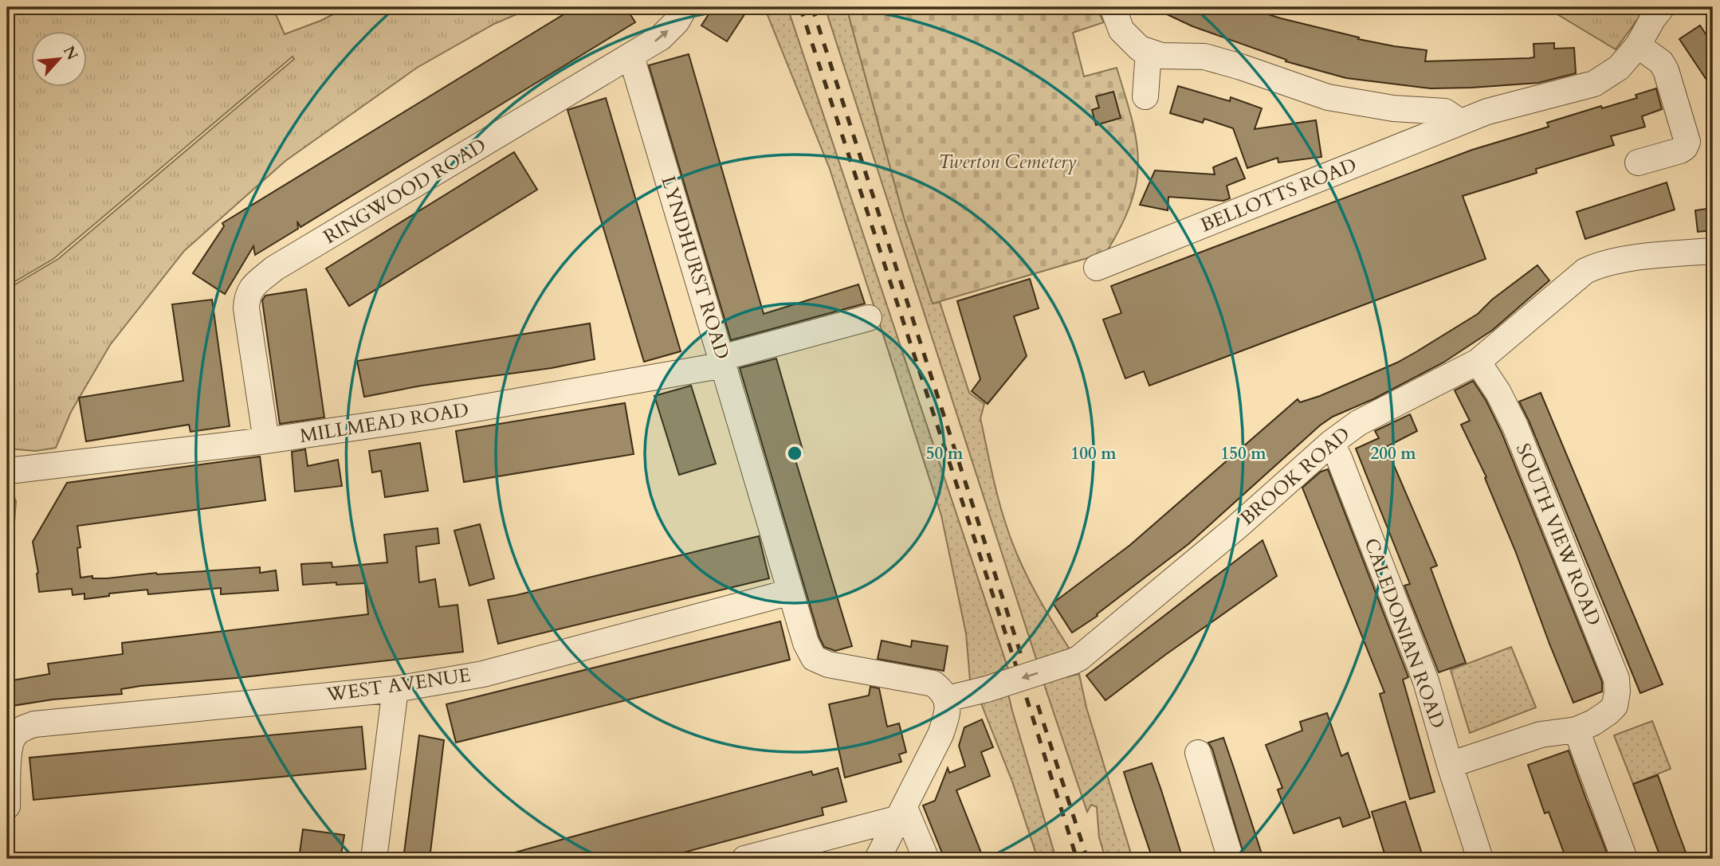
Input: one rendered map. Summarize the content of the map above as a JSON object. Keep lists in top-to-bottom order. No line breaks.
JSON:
{"streets":{"street":["RINGWOOD ROAD","BELLOTTS ROAD","LYNDHURST ROAD","MILLMEAD ROAD","BROOK ROAD","SOUTH VIEW ROAD","CALEDONIAN ROAD","WEST AVENUE"]},"crossings":[["RINGWOOD ROAD","LYNDHURST ROAD"],["RINGWOOD ROAD","MILLMEAD ROAD"],["LYNDHURST ROAD","MILLMEAD ROAD"],["LYNDHURST ROAD","WEST AVENUE"],["BROOK ROAD","SOUTH VIEW ROAD"],["BROOK ROAD","CALEDONIAN ROAD"]],"one_way":["BROOK ROAD"],"parks":["Twerton Cemetery"],"north":"top right","rings":["50 m","100 m","150 m","200 m"]}
